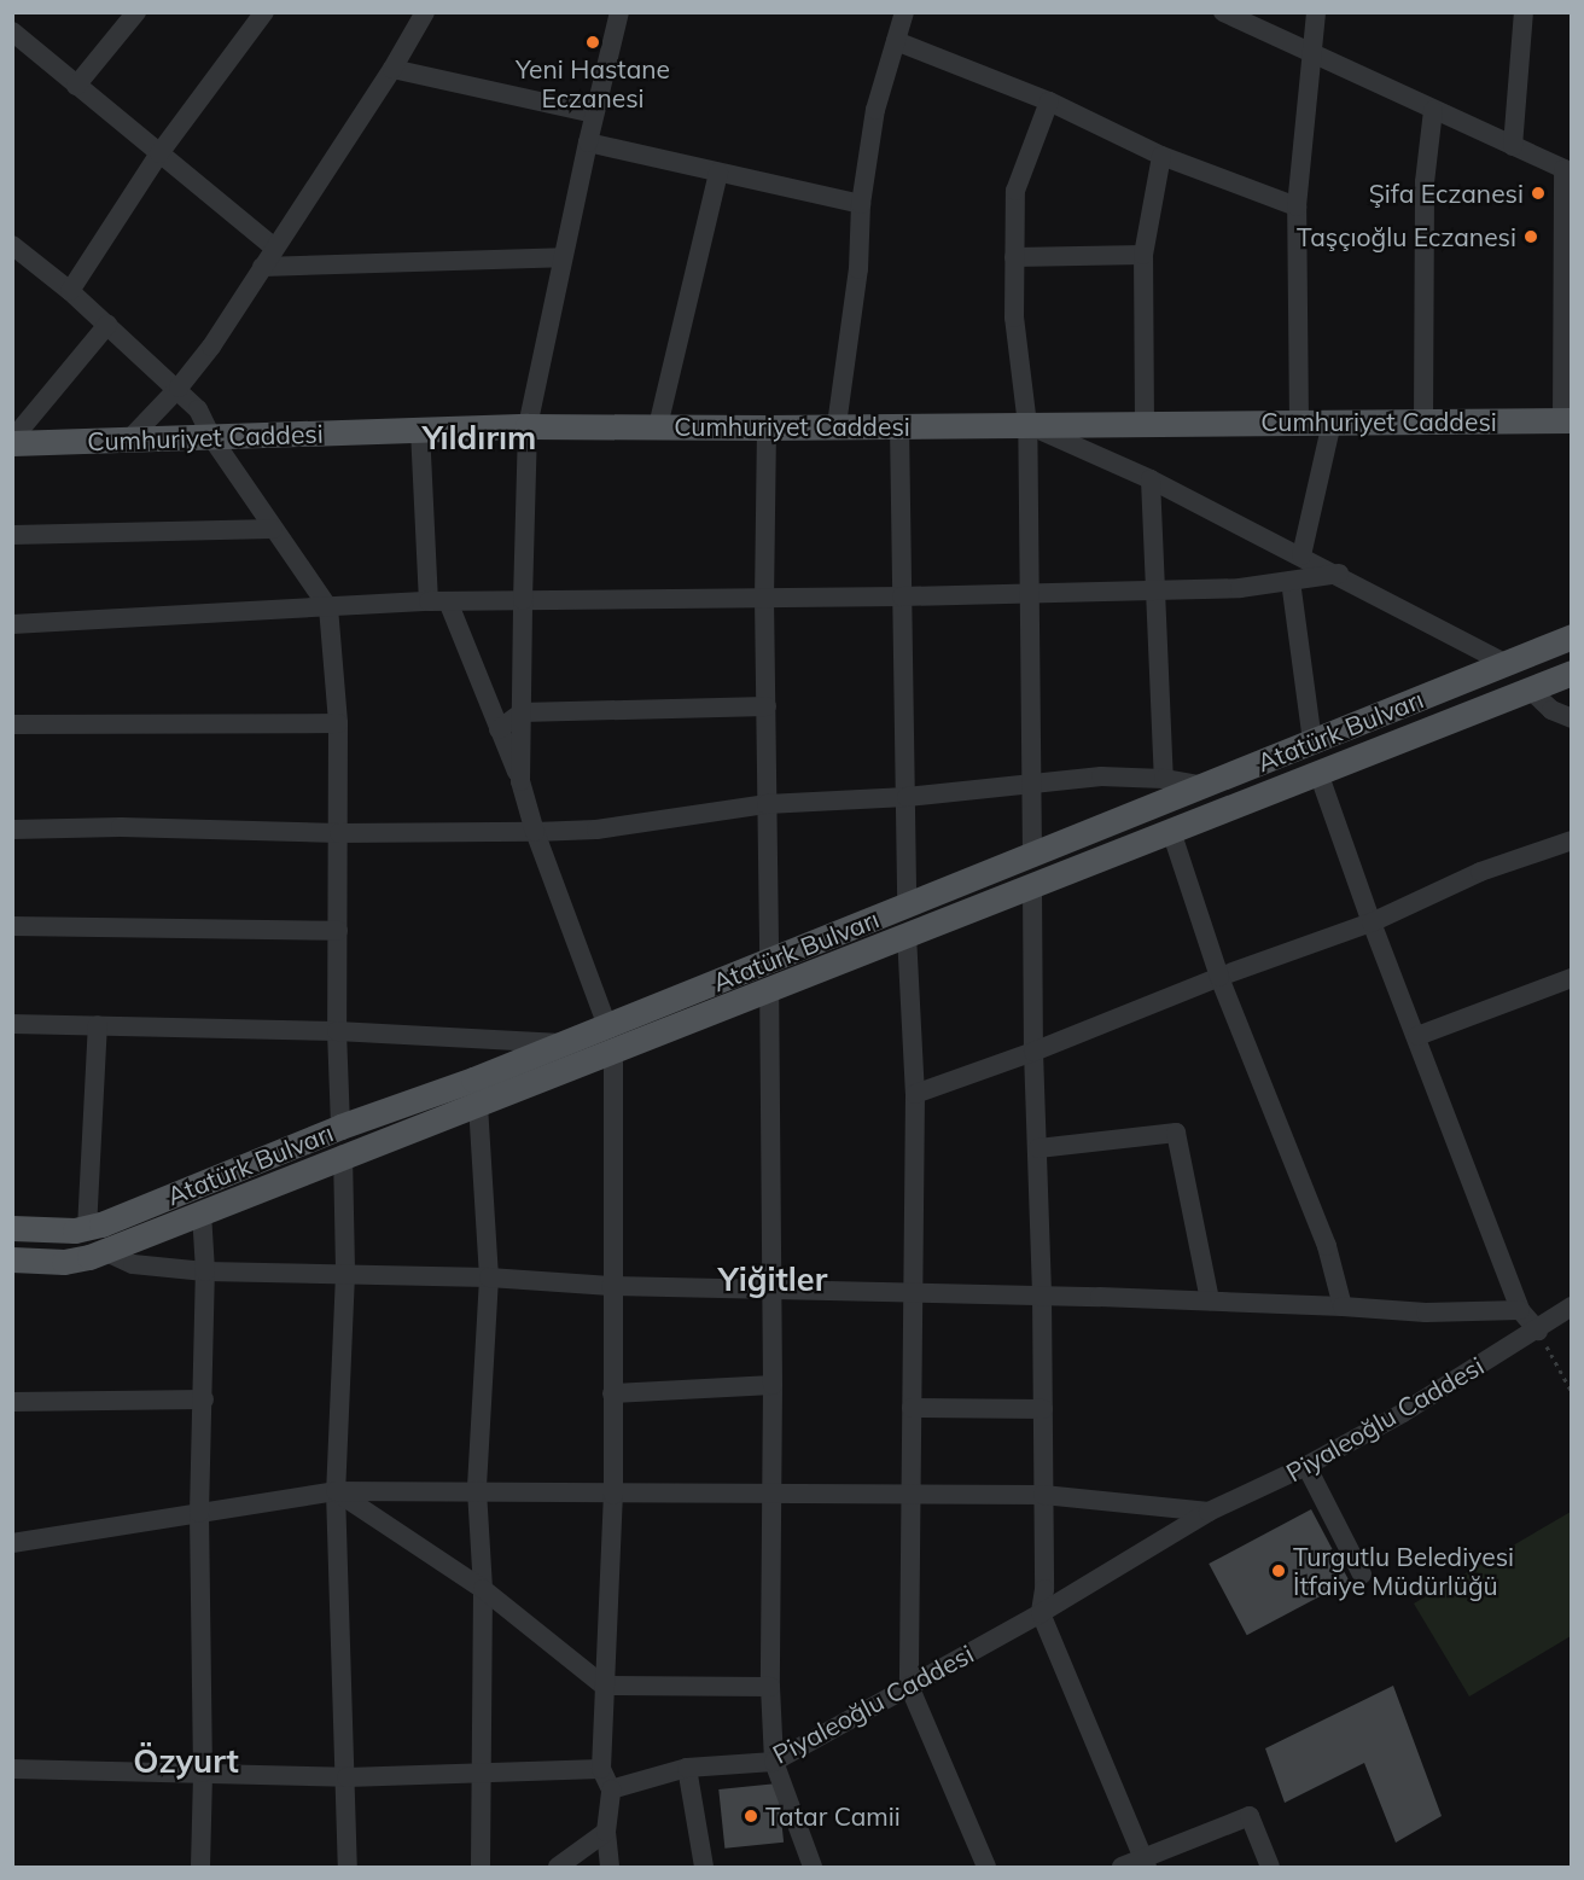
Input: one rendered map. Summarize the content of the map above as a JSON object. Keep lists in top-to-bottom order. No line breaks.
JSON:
{"streets":{"main road":["Cumhuriyet Caddesi","Atatürk Bulvarı"],"street":["Piyaleoğlu Caddesi"]},"districts":["Yıldırım","Yiğitler","Özyurt"],"places":["Yeni Hastane Eczanesi","Şifa Eczanesi","Taşçıoğlu Eczanesi","Turgutlu Belediyesi İtfaiye Müdürlüğü","Tatar Camii"]}
